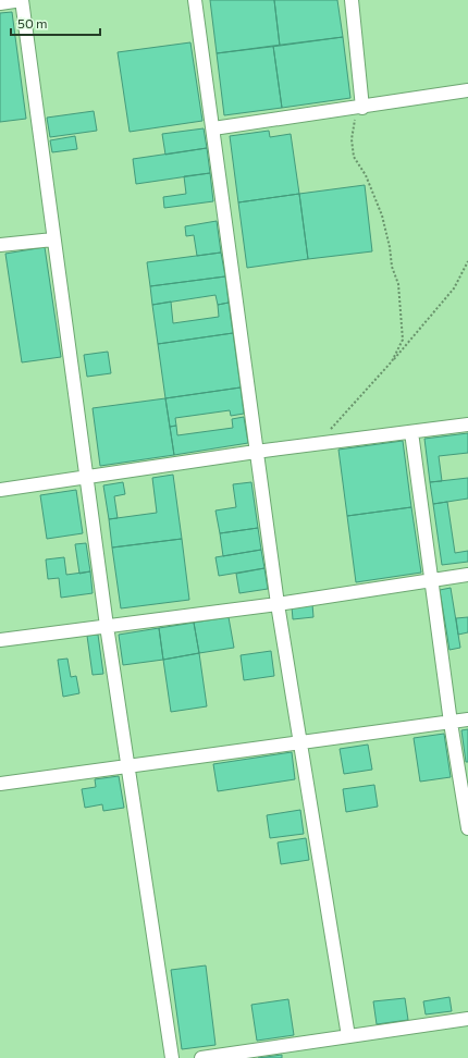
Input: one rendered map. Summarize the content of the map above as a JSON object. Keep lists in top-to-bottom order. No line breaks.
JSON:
{"scale_bar":"50 m"}
